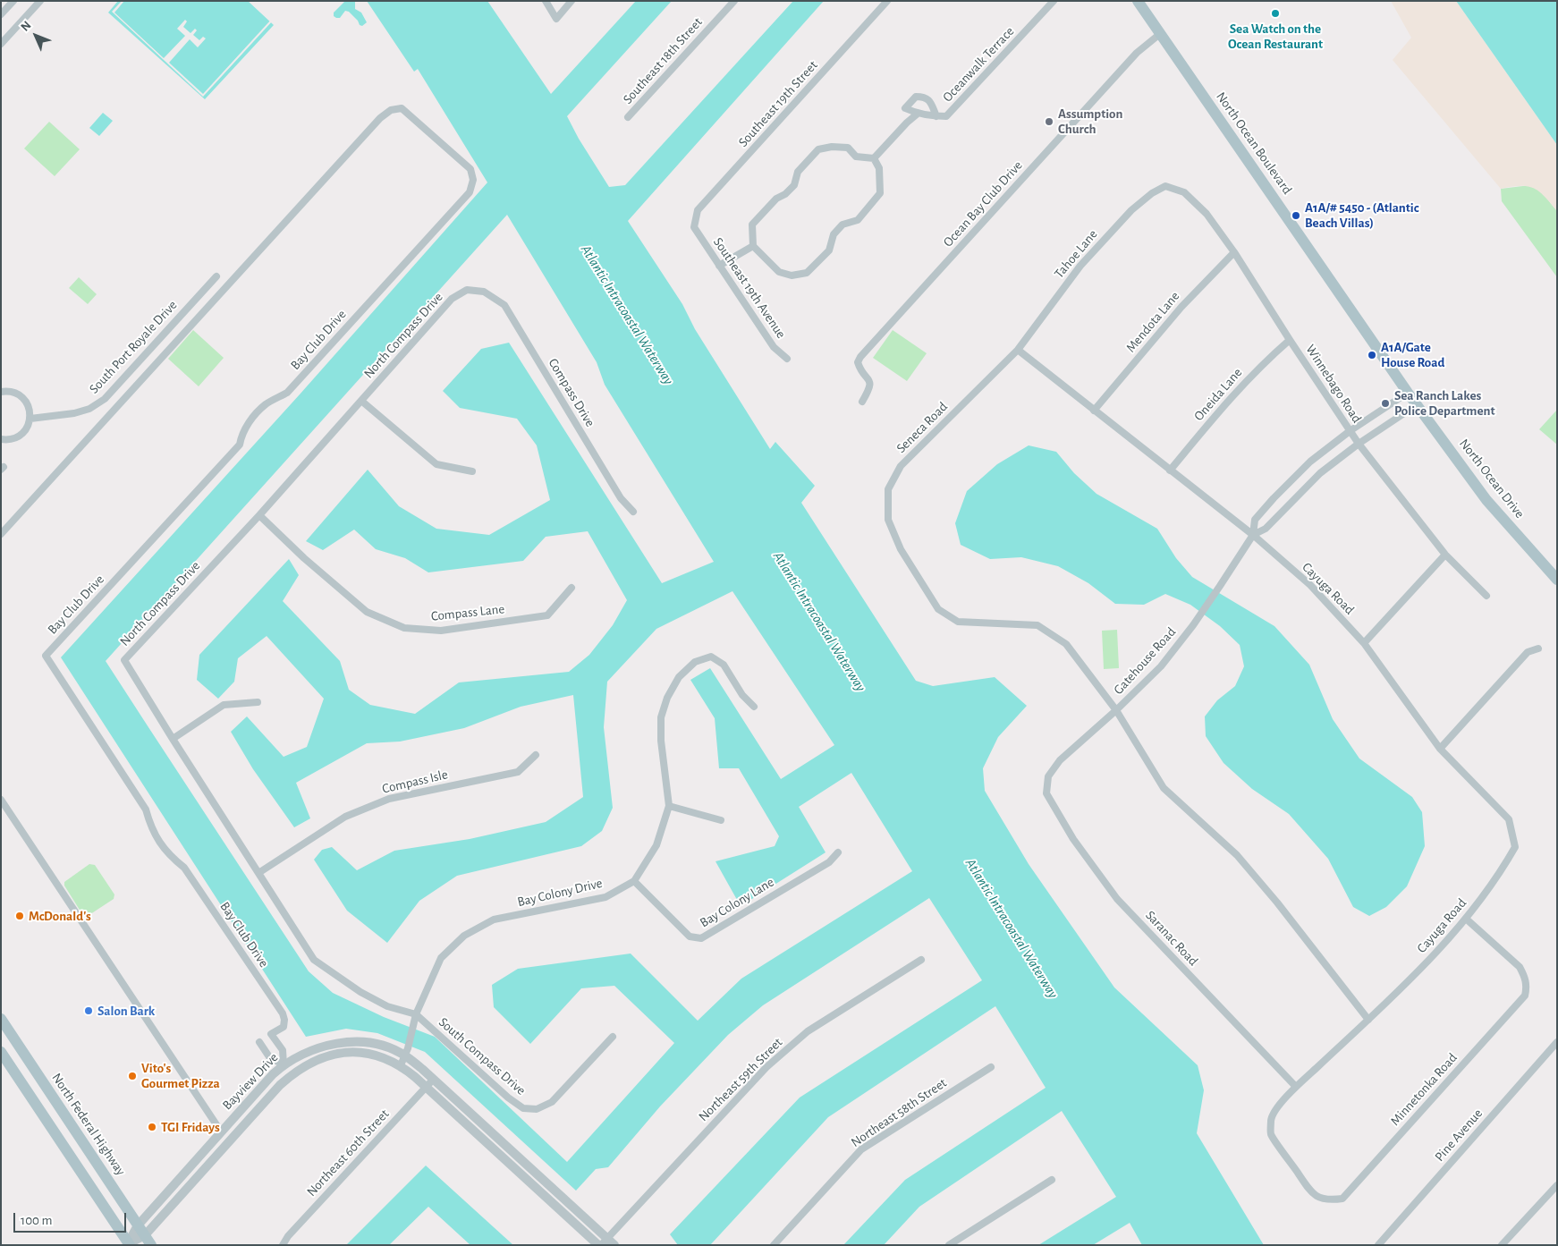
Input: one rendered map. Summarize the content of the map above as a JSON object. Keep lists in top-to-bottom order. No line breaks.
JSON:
{"streets":{"main road":["North Ocean Boulevard","North Ocean Drive","North Federal Highway"],"street":["Southeast 18th Street","Oceanwalk Terrace","Southeast 19th Street","Ocean Bay Club Drive","Tahoe Lane","Southeast 19th Avenue","Mendota Lane","North Compass Drive","Bay Club Drive","South Port Royale Drive","Winnebago Road","Compass Drive","Oneida Lane","Seneca Road","Cayuga Road","Compass Lane","Gatehouse Road","Compass Isle","Bay Colony Drive","Bay Colony Lane","Saranac Road","South Compass Drive","Northeast 59th Street","Bayview Drive","Minnetonka Road","Northeast 58th Street","Pine Avenue","Northeast 60th Street"]},"crossings":[["Southeast 19th Street","Southeast 19th Avenue"],["North Ocean Boulevard","Ocean Bay Club Drive"],["North Ocean Boulevard","North Ocean Drive"],["North Ocean Boulevard","Gatehouse Road"],["Tahoe Lane","Winnebago Road"],["Tahoe Lane","Seneca Road"],["Mendota Lane","Winnebago Road"],["North Compass Drive","Compass Drive"],["North Compass Drive","Compass Lane"],["North Compass Drive","Compass Isle"],["North Compass Drive","Bay Colony Drive"],["North Compass Drive","South Compass Drive"],["Bay Club Drive","Bayview Drive"],["Winnebago Road","Oneida Lane"],["Winnebago Road","Gatehouse Road"],["Seneca Road","Gatehouse Road"],["North Ocean Drive","Gatehouse Road"],["Cayuga Road","Gatehouse Road"],["Cayuga Road","Saranac Road"],["Cayuga Road","Minnetonka Road"],["Gatehouse Road","Saranac Road"],["Bay Colony Drive","Bay Colony Lane"],["Bay Colony Drive","South Compass Drive"],["Bay Colony Drive","Bayview Drive"],["Northeast 59th Street","Bayview Drive"],["Bayview Drive","North Federal Highway"],["Bayview Drive","Northeast 60th Street"]],"water":["Atlantic Intracoastal Waterway"],"places":["Sea Watch on the Ocean Restaurant","Assumption Church","A1A/# 5450 - (Atlantic Beach Villas)","A1A/Gate House Road","Sea Ranch Lakes Police Department","McDonald's","Salon Bark","Vito's Gourmet Pizza","TGI Fridays"],"scale_bar":"100 m","north":"top left"}
